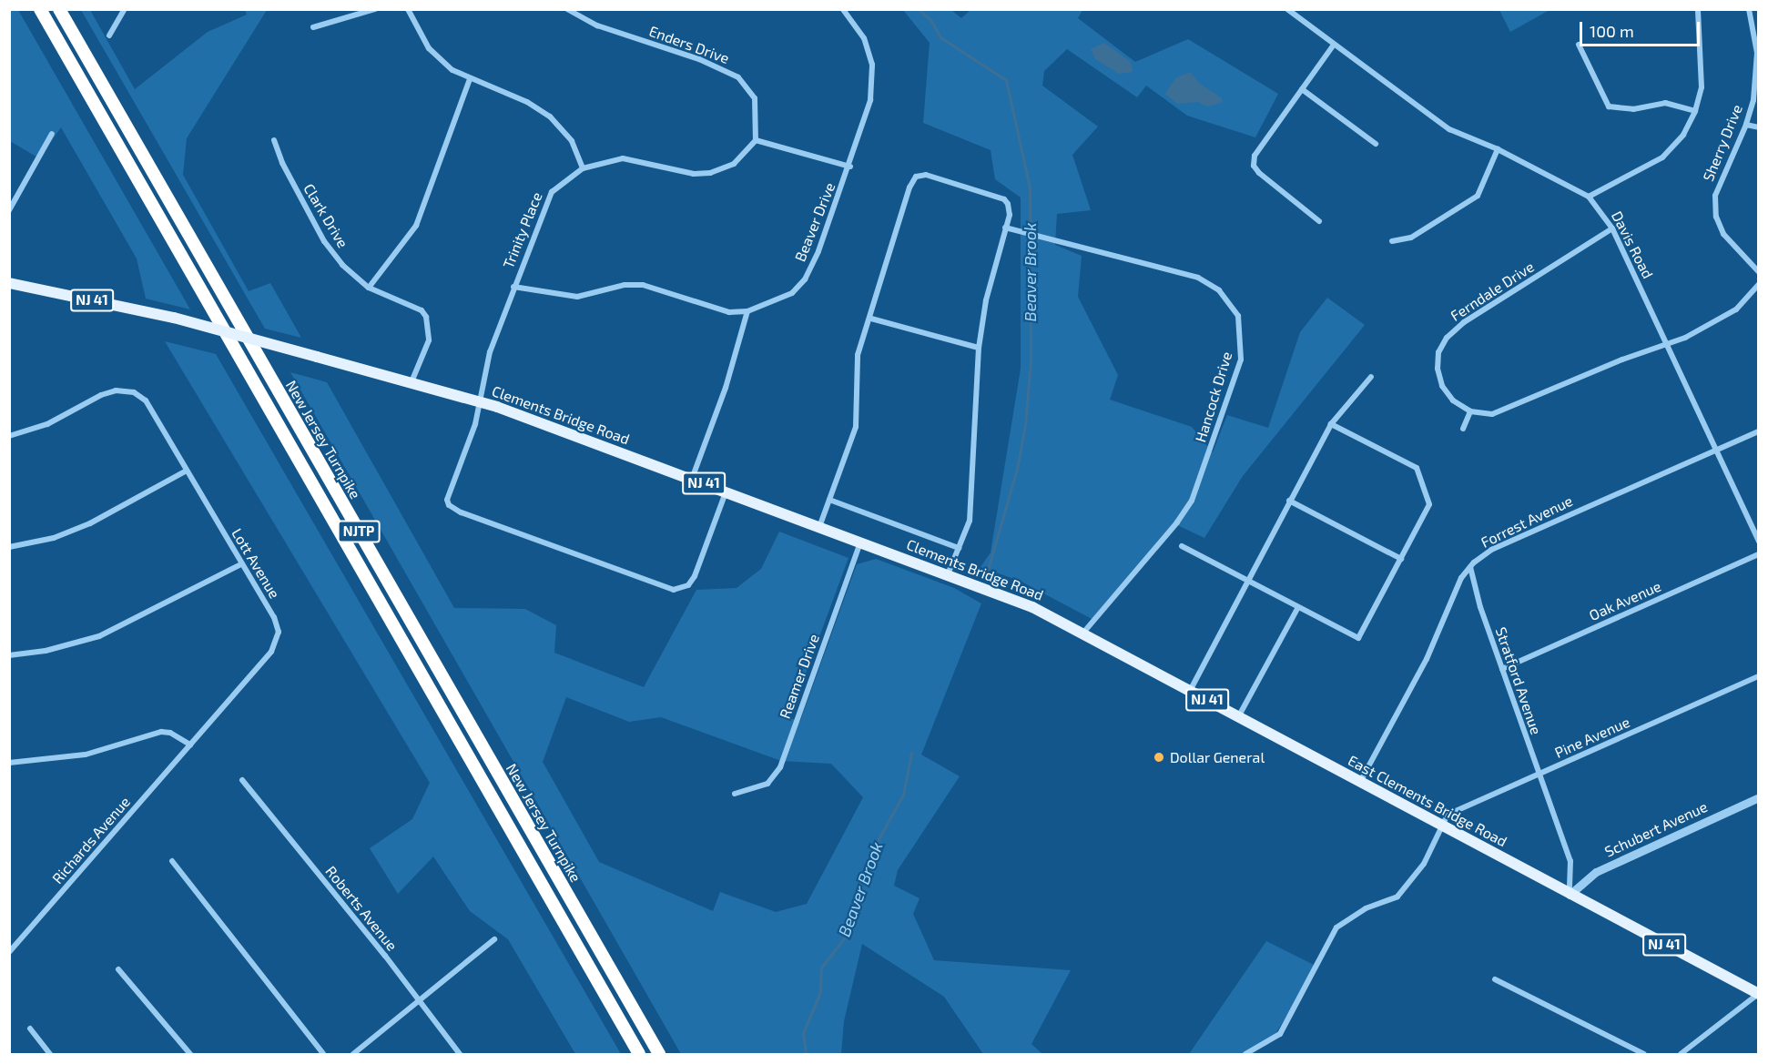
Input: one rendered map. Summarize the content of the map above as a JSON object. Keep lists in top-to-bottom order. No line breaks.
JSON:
{"streets":{"highway":["New Jersey Turnpike","NJTP"],"main road":["NJ 41","Clements Bridge Road","East Clements Bridge Road"],"street":["Enders Drive","Sherry Drive","Clark Drive","Beaver Drive","Trinity Place","Davis Road","Ferndale Drive","Hancock Drive","Forrest Avenue","Lott Avenue","Oak Avenue","Reamer Drive","Stratford Avenue","Pine Avenue","Schubert Avenue","Richards Avenue","Roberts Avenue"]},"crossings":[["Enders Drive","Trinity Place"],["Clark Drive","Clements Bridge Road"],["Beaver Drive","Trinity Place"],["Trinity Place","Clements Bridge Road"],["Davis Road","Ferndale Drive"],["Davis Road","Forrest Avenue"],["Hancock Drive","Clements Bridge Road"],["Hancock Drive","East Clements Bridge Road"],["Clements Bridge Road","Reamer Drive"],["Clements Bridge Road","East Clements Bridge Road"],["Forrest Avenue","Stratford Avenue"],["Forrest Avenue","East Clements Bridge Road"],["Lott Avenue","Richards Avenue"],["Oak Avenue","Stratford Avenue"],["Stratford Avenue","Pine Avenue"],["Stratford Avenue","East Clements Bridge Road"],["Stratford Avenue","Schubert Avenue"],["Pine Avenue","East Clements Bridge Road"],["East Clements Bridge Road","Schubert Avenue"]],"water":["Beaver Brook"],"places":["Dollar General"],"scale_bar":"100 m"}
